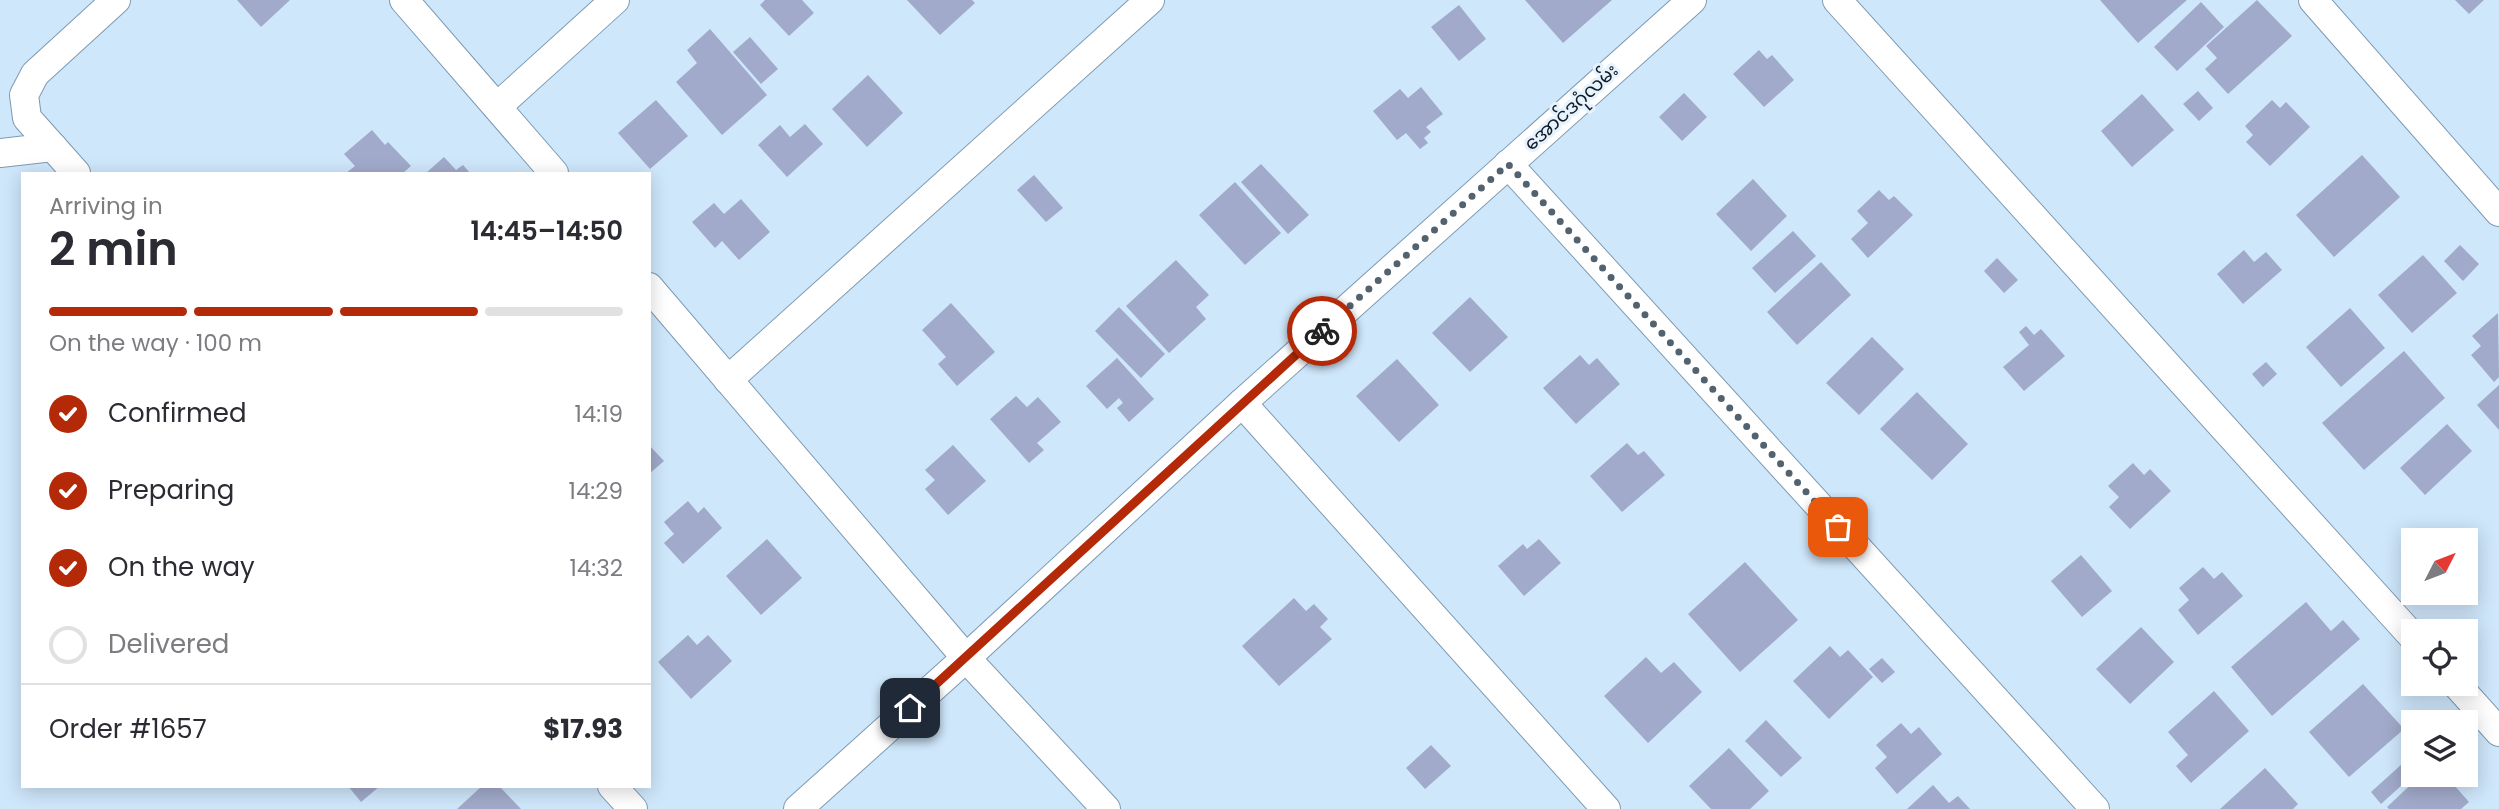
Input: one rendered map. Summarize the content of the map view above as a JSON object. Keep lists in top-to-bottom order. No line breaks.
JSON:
{"streets":{"street":["အောင်ဒဂုံလမ်း"]},"north":"top right","page":{"heading":["2 min","Arriving in","14:45–14:50"],"panel":["Order #1657","$17.93"],"bar":"On the way · 100 m","list":[["Confirmed","14:19"],["Preparing","14:29"],["On the way","14:32"],"Delivered"]}}
